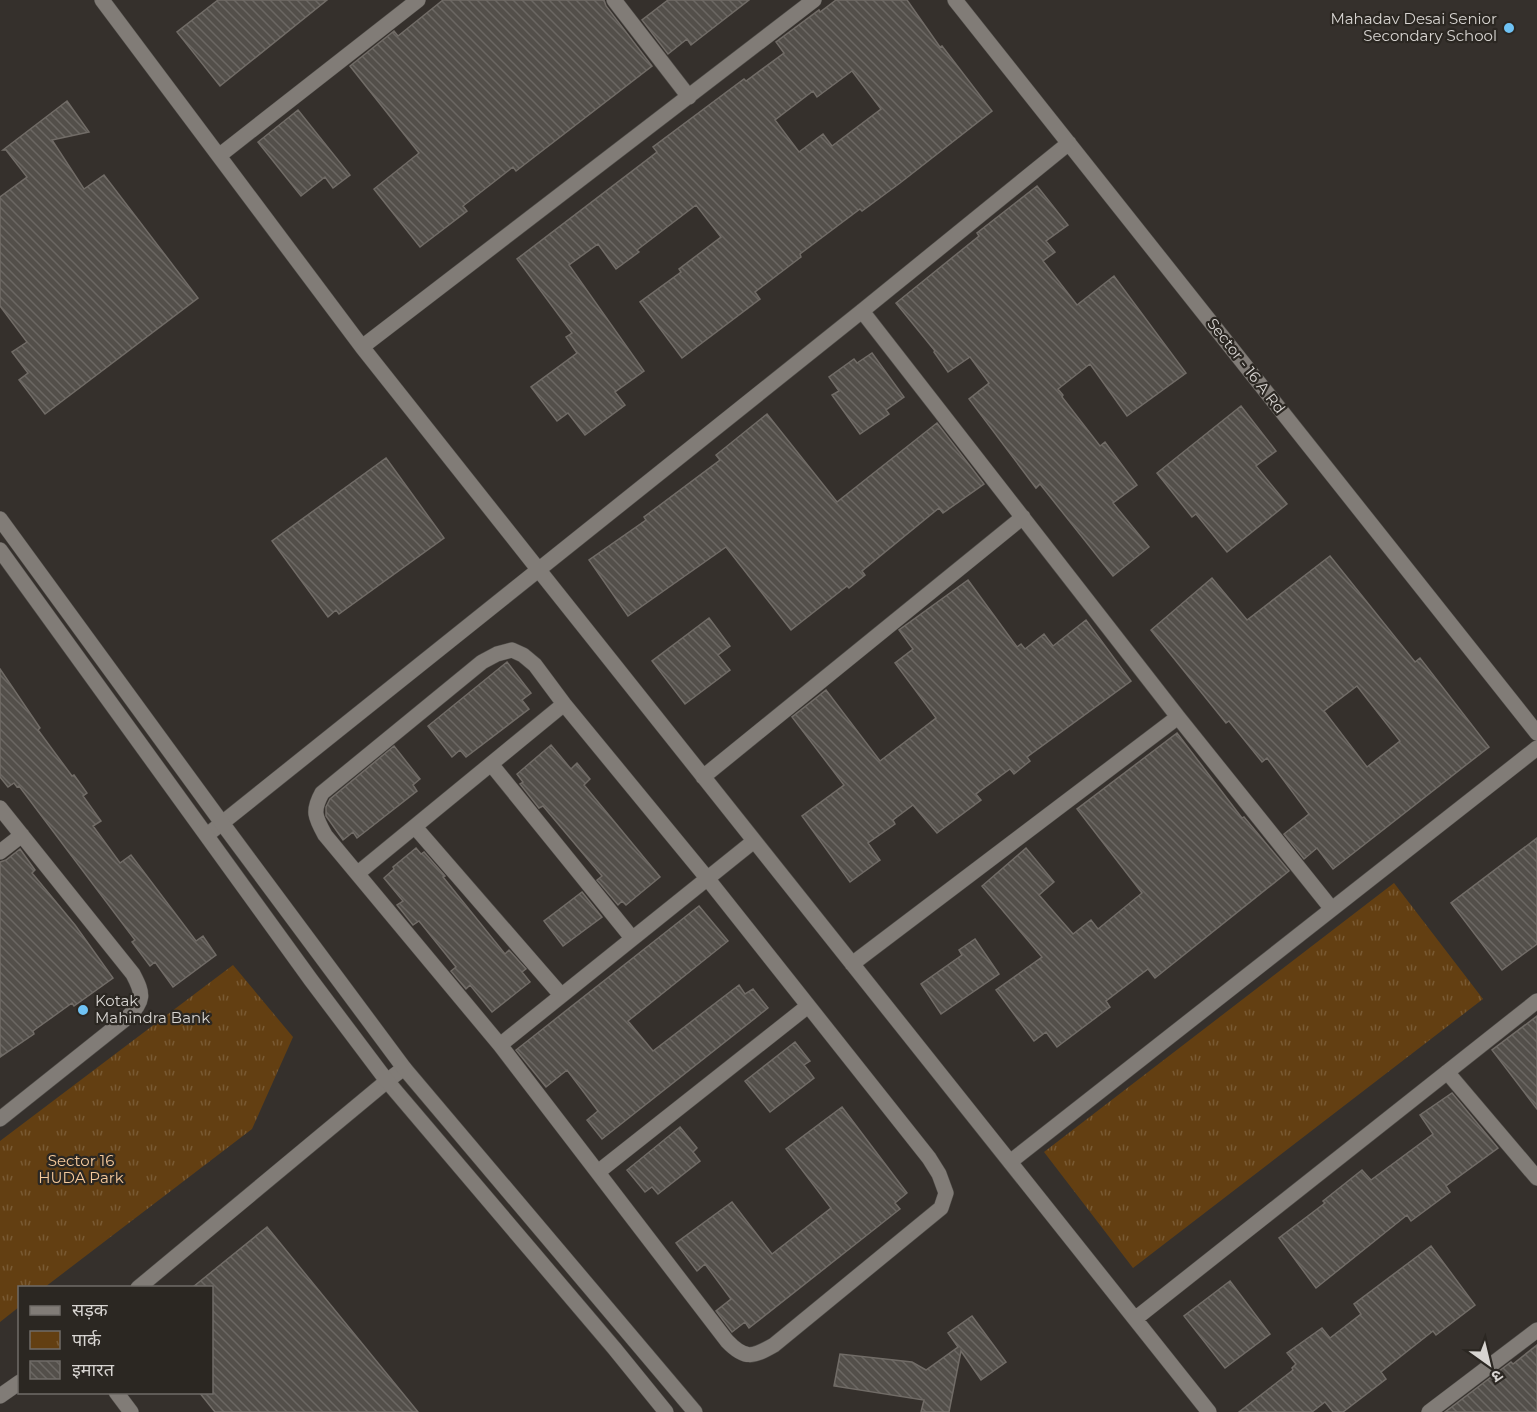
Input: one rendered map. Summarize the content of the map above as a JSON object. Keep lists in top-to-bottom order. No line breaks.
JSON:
{"streets":{"street":["Sector - 16 A Rd"]},"parks":["Sector 16 HUDA Park"],"places":["Mahadav Desai Senior Secondary School","Kotak Mahindra Bank"],"legend":["सड़क","पार्क","इमारत"],"north":"bottom right"}
